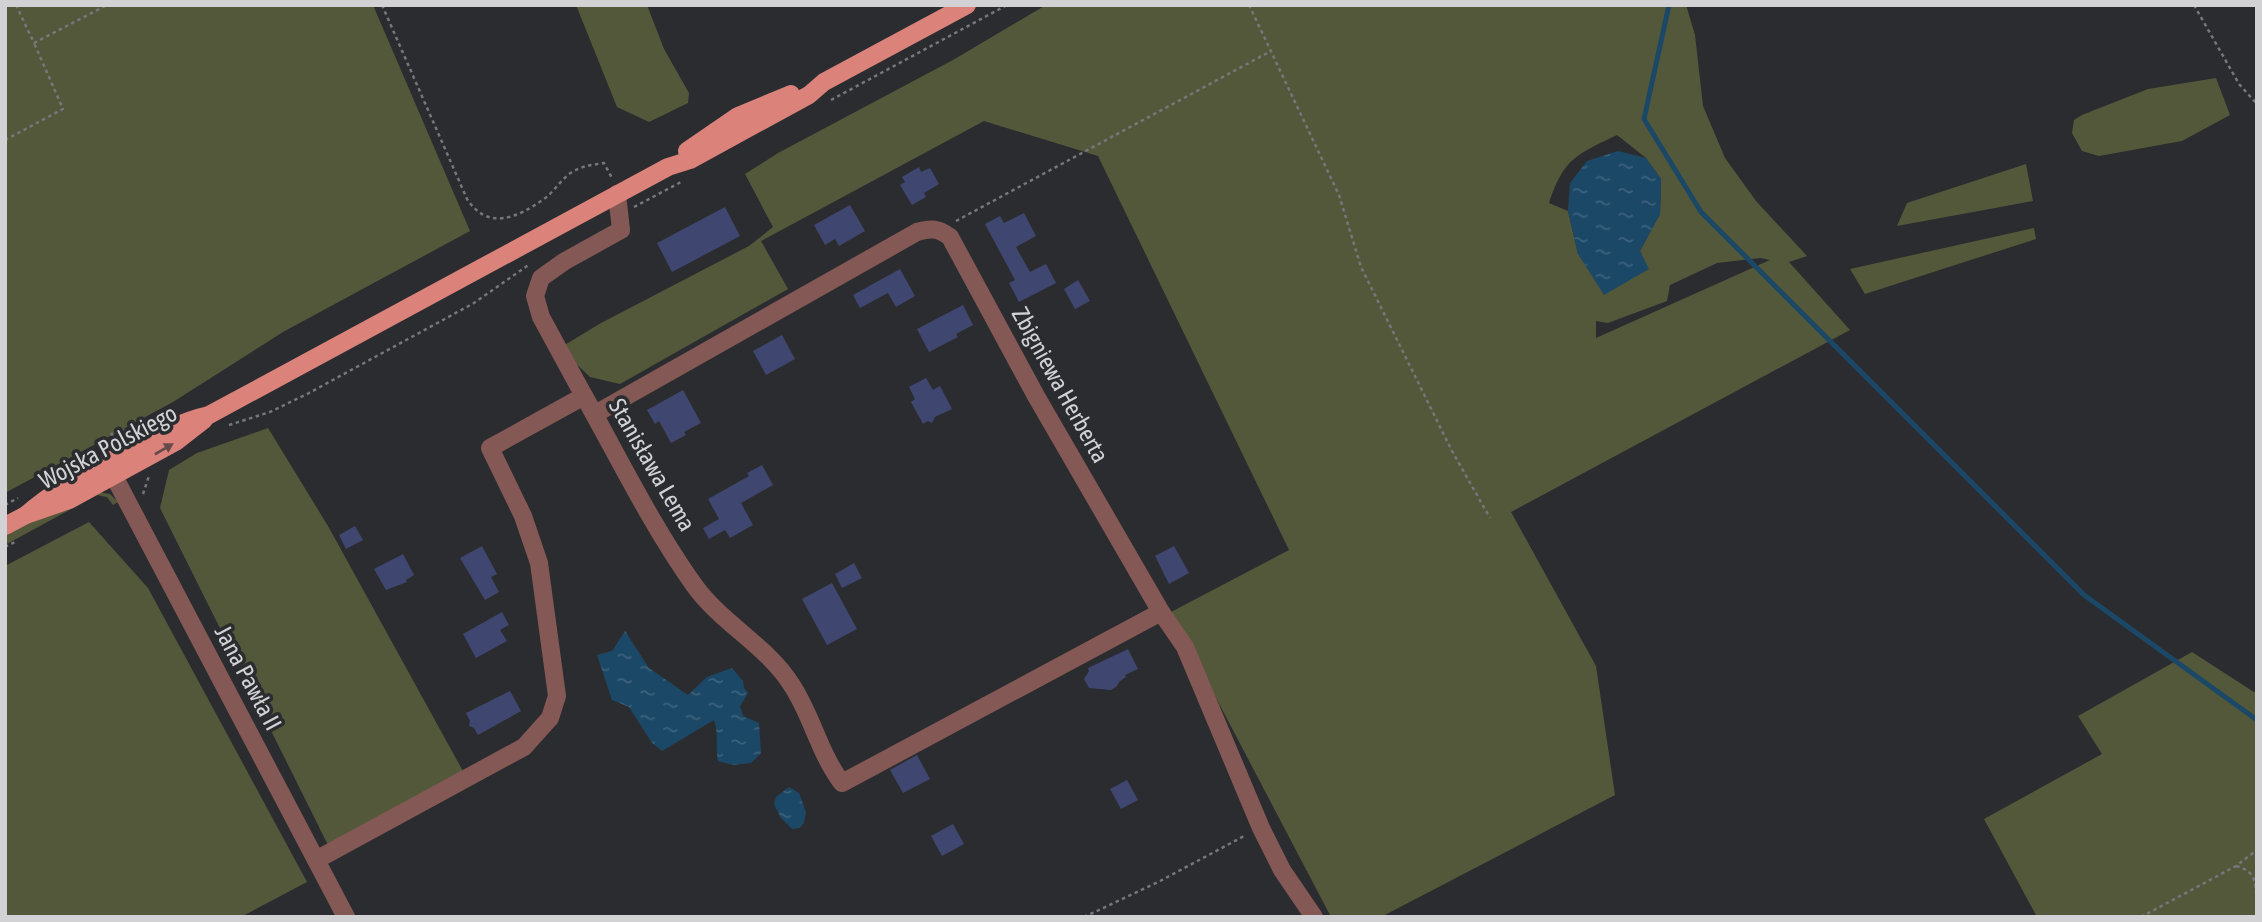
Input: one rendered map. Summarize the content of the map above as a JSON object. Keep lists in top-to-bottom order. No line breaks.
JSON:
{"streets":{"main road":["Wojska Polskiego"],"street":["Zbigniewa Herberta","Stanisława Lema","Jana Pawła II"]},"crossings":[["Zbigniewa Herberta","Stanisława Lema"],["Wojska Polskiego","Jana Pawła II"],["Stanisława Lema","Jana Pawła II"]]}
